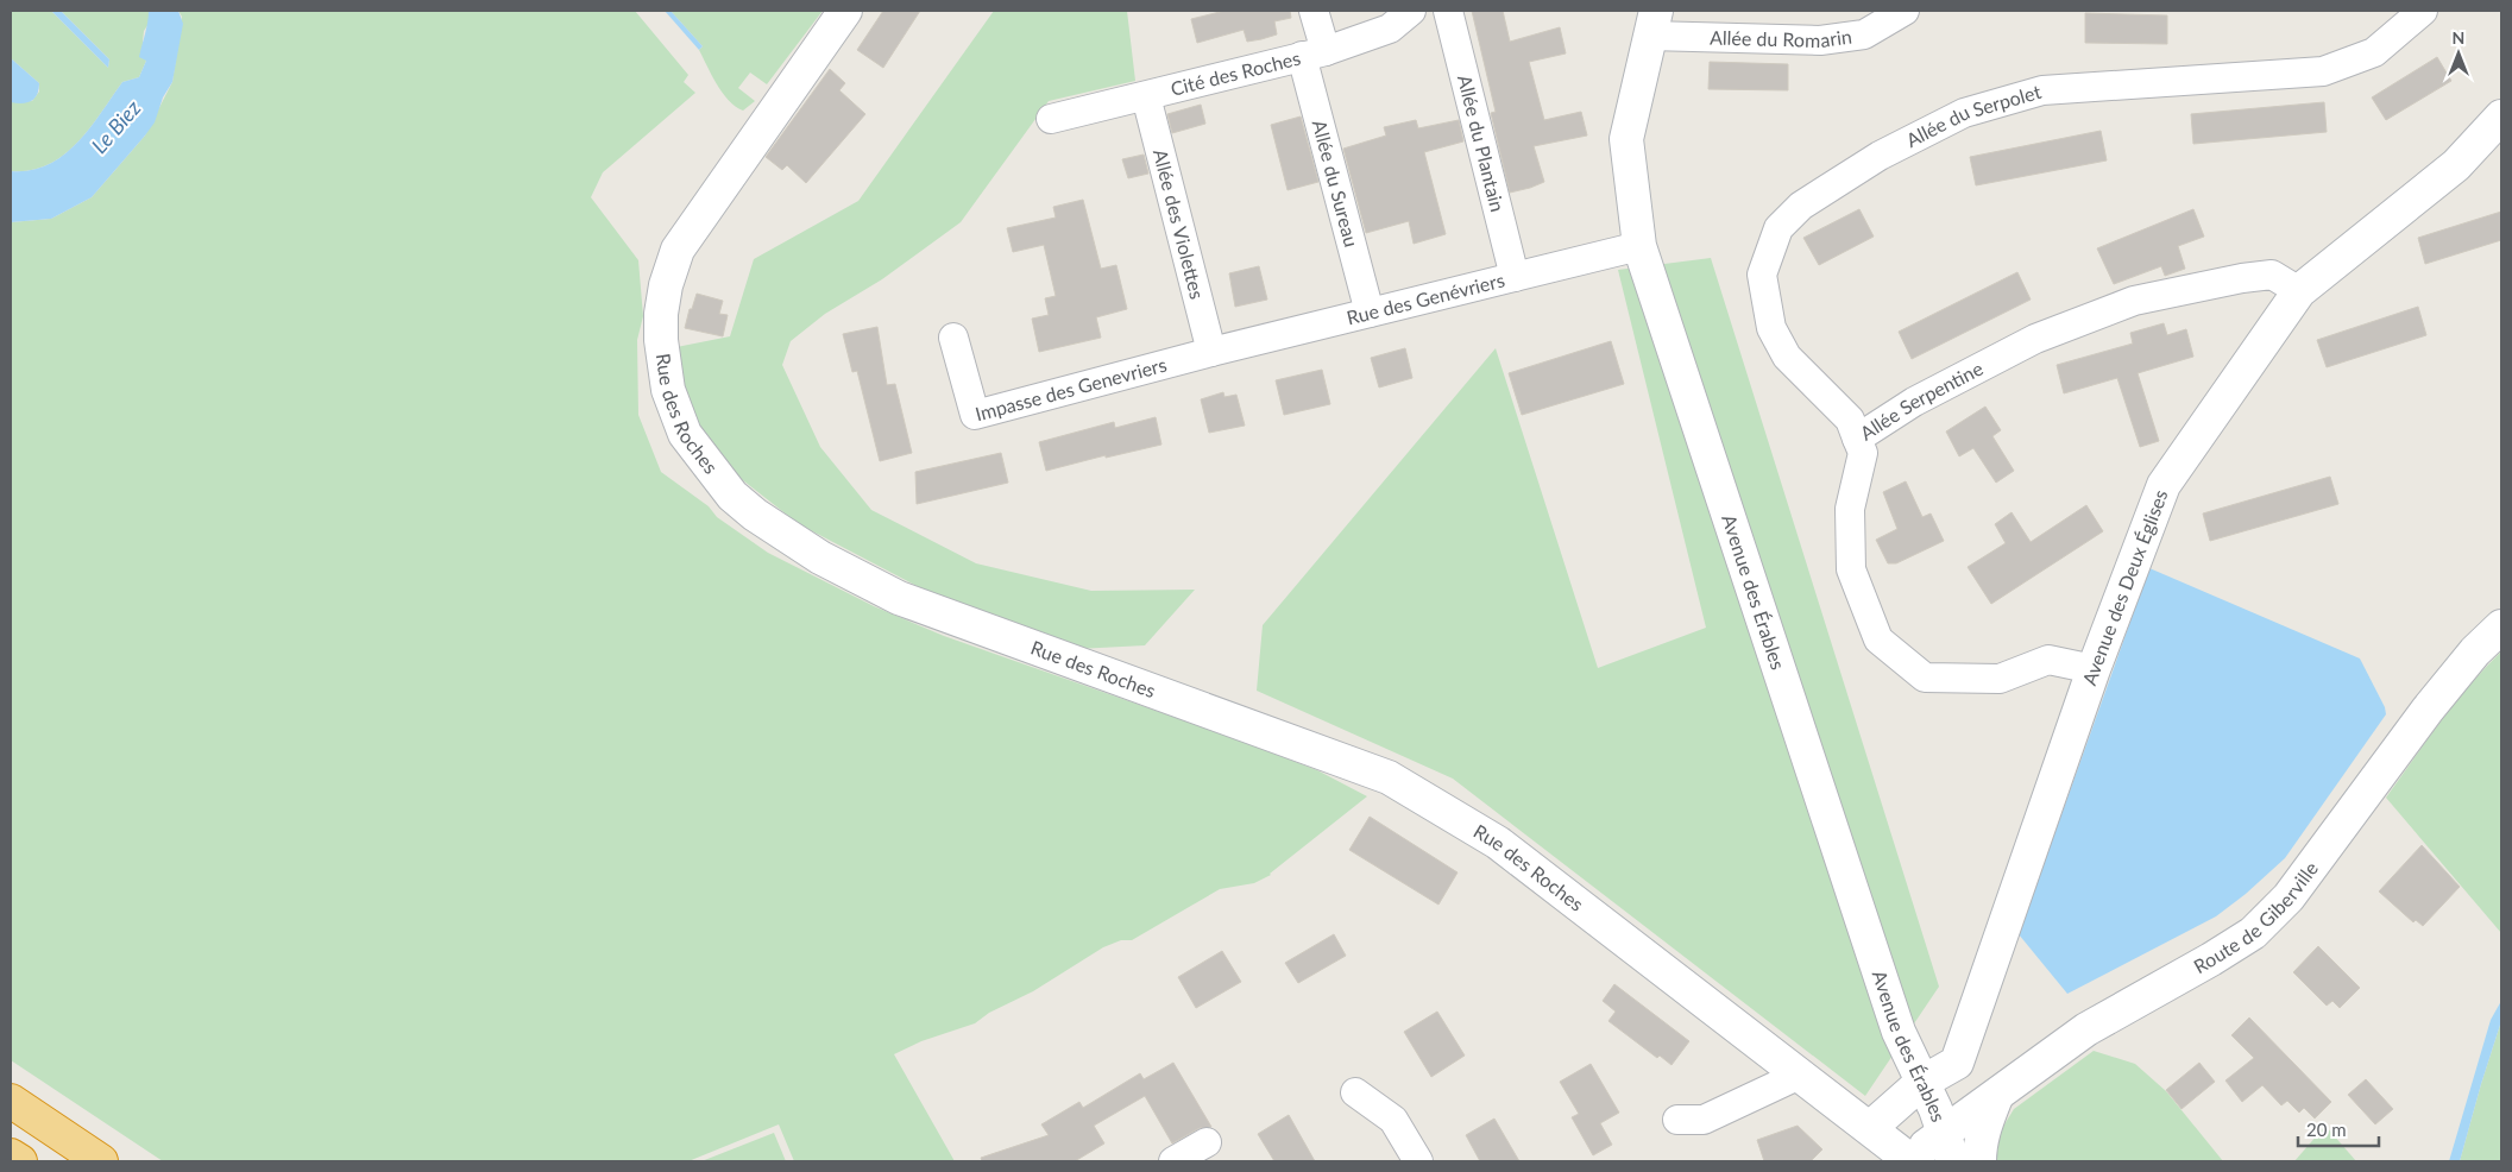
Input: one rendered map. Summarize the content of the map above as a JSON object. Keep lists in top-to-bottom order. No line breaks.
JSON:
{"streets":{"street":["Allée du Romarin","Cité des Roches","Allée du Serpolet","Allée du Plantain","Allée du Sureau","Allée des Violettes","Rue des Genévriers","Impasse des Genevriers","Allée Serpentine","Rue des Roches","Avenue des Deux Églises","Avenue des Érables","Route de Giberville"]},"crossings":[["Allée du Romarin","Avenue des Érables"],["Cité des Roches","Allée du Sureau"],["Cité des Roches","Allée des Violettes"],["Allée du Serpolet","Allée Serpentine"],["Allée du Plantain","Rue des Genévriers"],["Allée du Sureau","Rue des Genévriers"],["Allée des Violettes","Rue des Genévriers"],["Allée des Violettes","Impasse des Genevriers"],["Rue des Genévriers","Impasse des Genevriers"],["Rue des Genévriers","Avenue des Érables"],["Allée Serpentine","Avenue des Deux Églises"],["Rue des Roches","Avenue des Deux Églises"],["Rue des Roches","Route de Giberville"],["Avenue des Deux Églises","Avenue des Érables"],["Avenue des Érables","Route de Giberville"]],"water":["Le Biez"],"scale_bar":"20 m","north":"top"}
